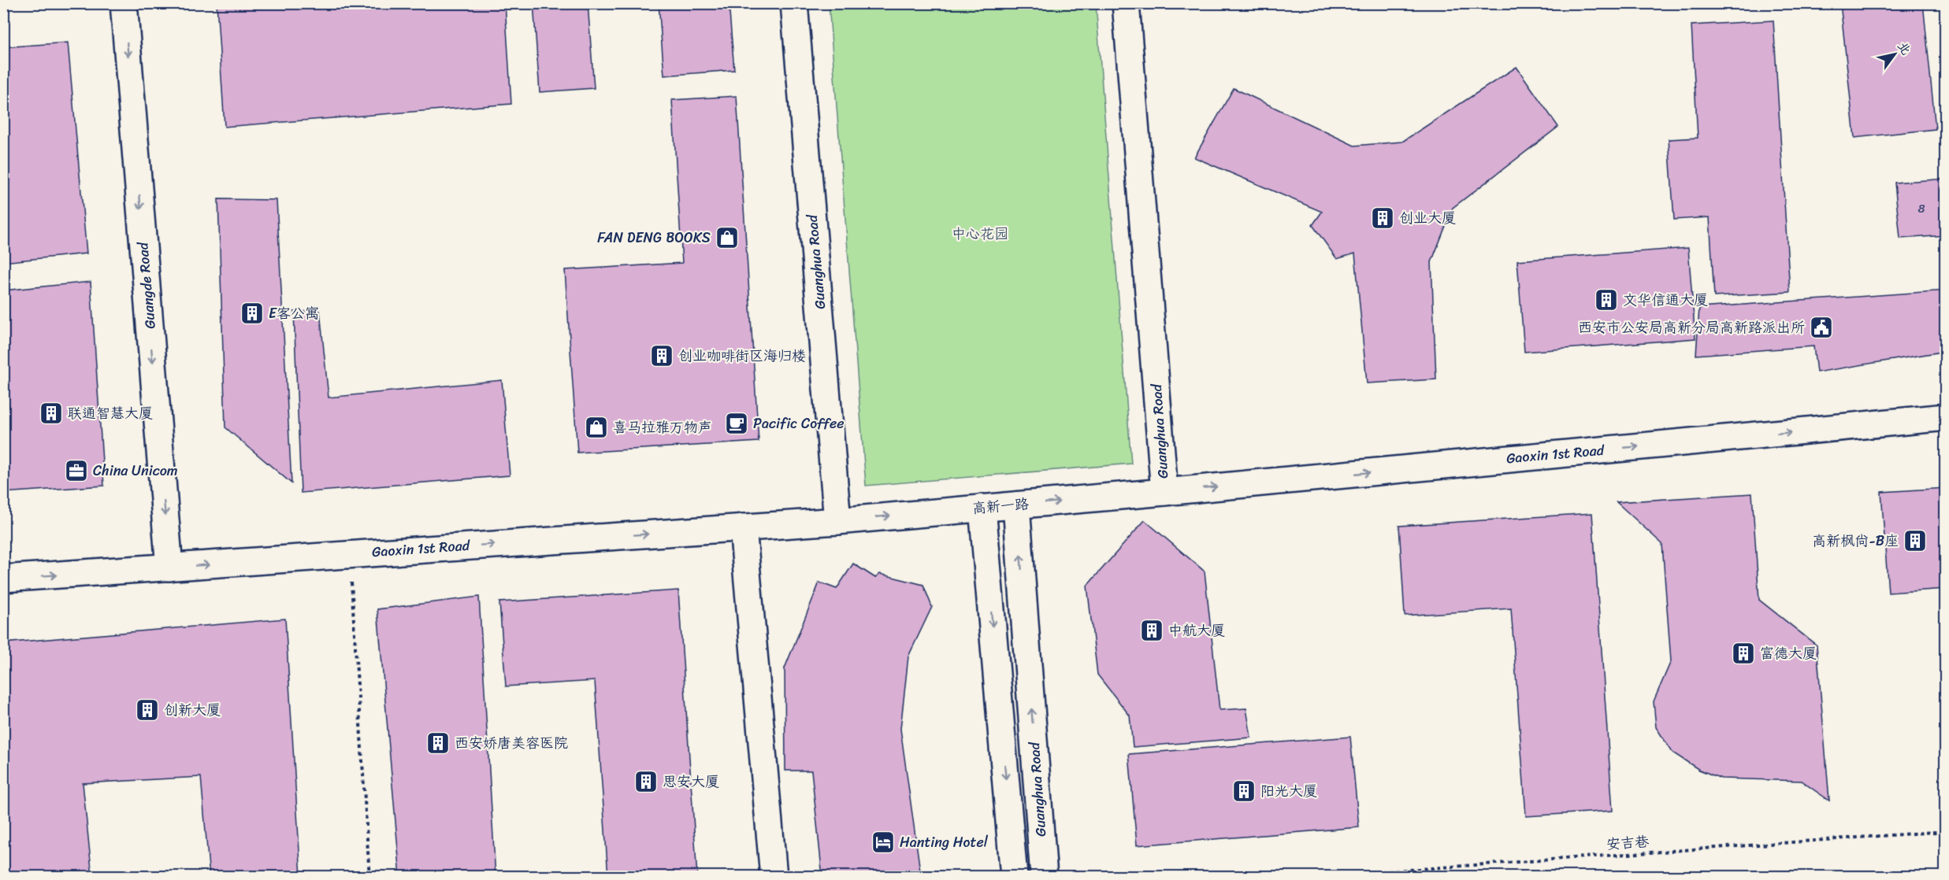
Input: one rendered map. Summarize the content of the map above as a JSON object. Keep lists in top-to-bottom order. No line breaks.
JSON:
{"streets":{"street":["Guanghua Road","Guangde Road","Gaoxin 1st Road","高新一路"],"path":["安吉巷"]},"crossings":[["Guanghua Road","Gaoxin 1st Road"],["Guanghua Road","高新一路"],["Guangde Road","Gaoxin 1st Road"],["Gaoxin 1st Road","高新一路"]],"one_way":["Guangde Road","Gaoxin 1st Road","高新一路"],"parks":["中心花园"],"places":{"building":["创业大厦","文华信通大厦","E客公寓","创业咖啡街区海归楼","联通智慧大厦","高新枫尚-B座","中航大厦","富德大厦","创新大厦","西安娇唐美容医院","思安大厦","阳光大厦"],"shop":["FAN DENG BOOKS","喜马拉雅万物声"],"public building":["西安市公安局高新分局高新路派出所"],"cafe":["Pacific Coffee"],"office":["China Unicom"],"hotel":["Hanting Hotel"]},"house_numbers":["8"],"north":"top right"}
